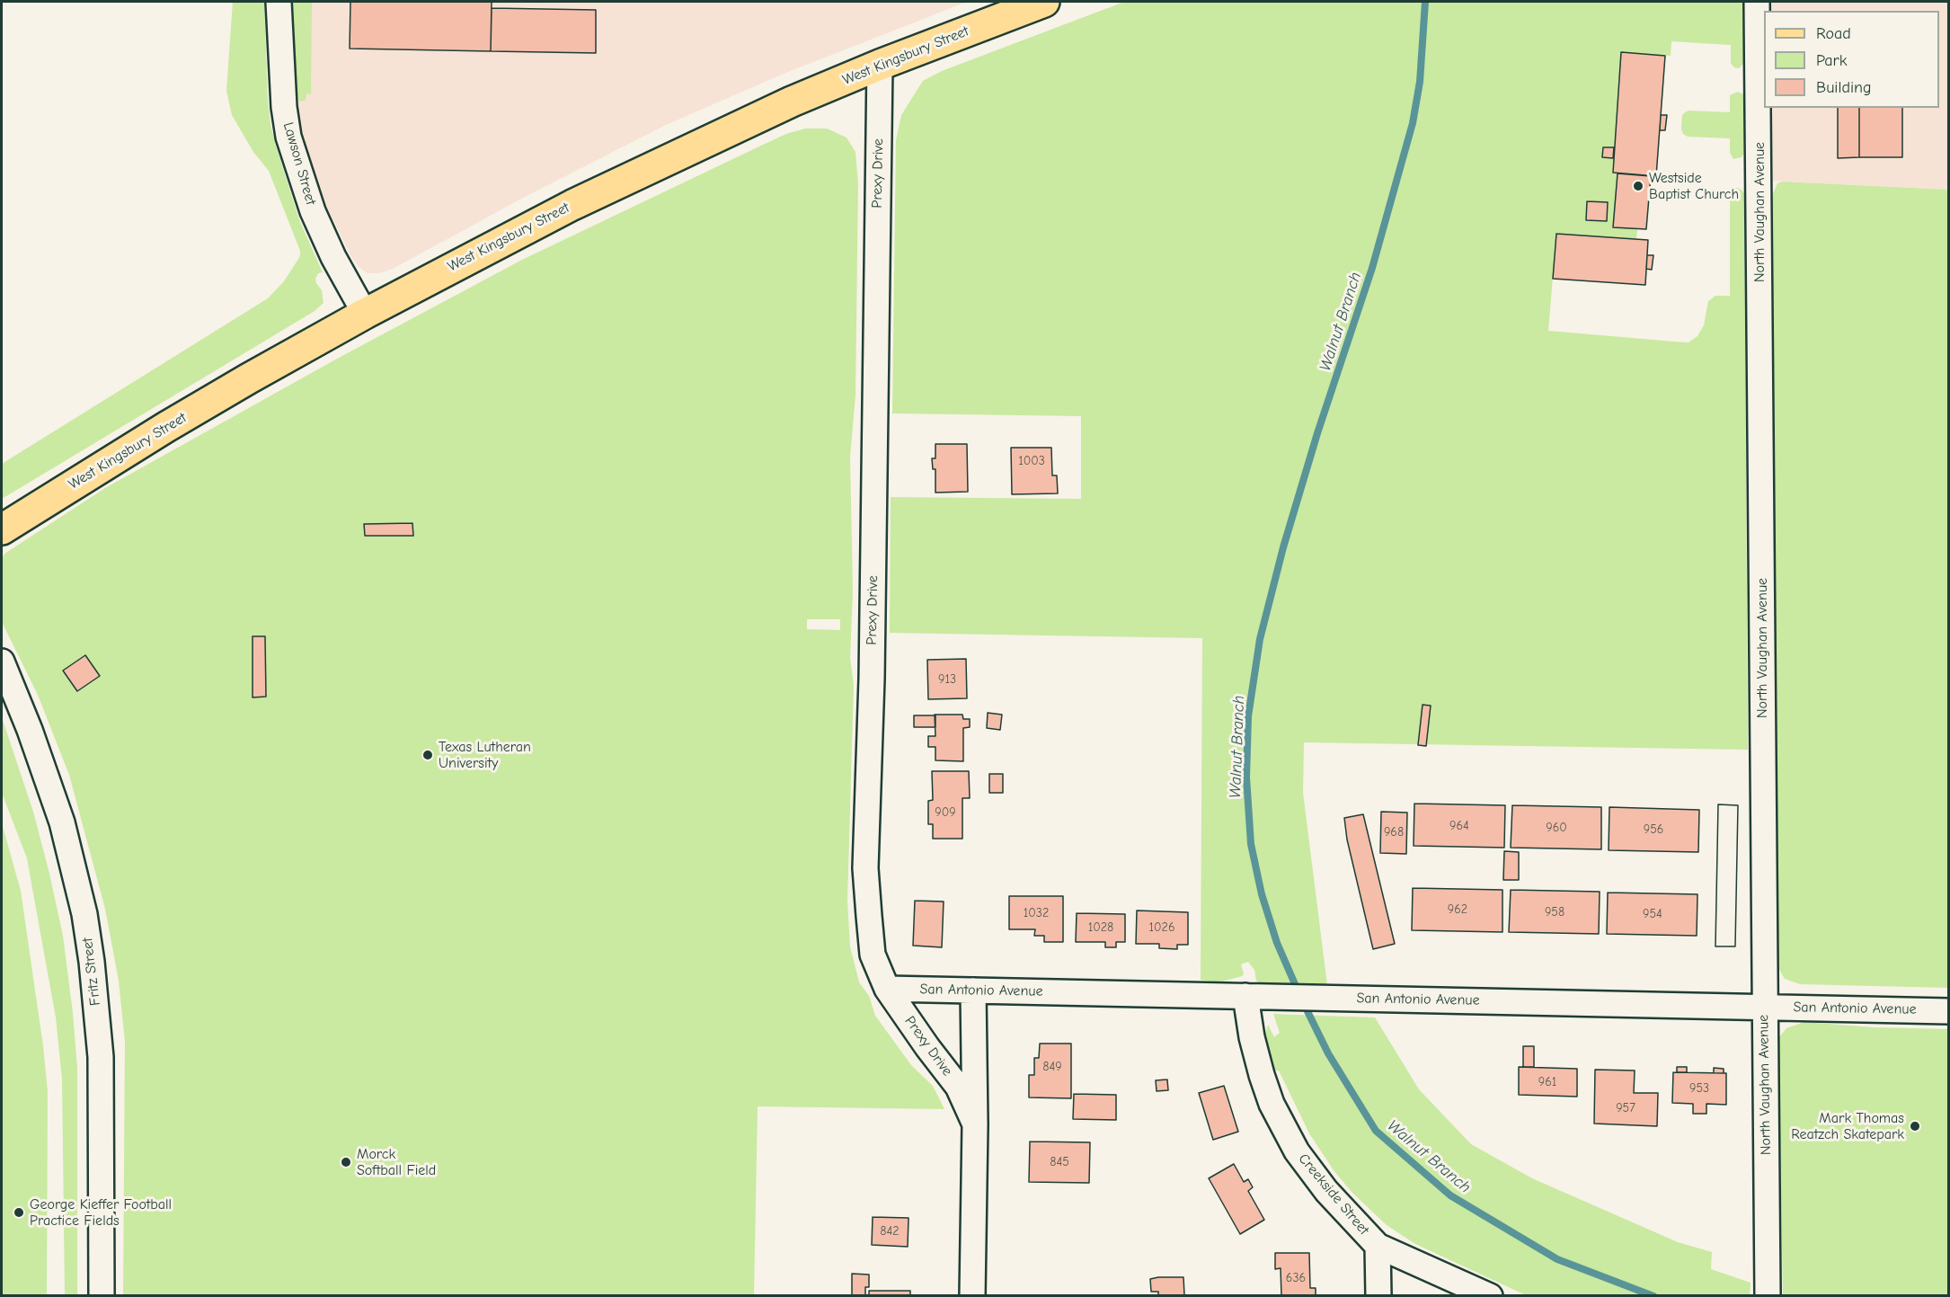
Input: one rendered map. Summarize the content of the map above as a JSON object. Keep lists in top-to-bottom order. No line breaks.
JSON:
{"streets":{"main road":["West Kingsbury Street"],"street":["Lawson Street","Prexy Drive","North Vaughan Avenue","Fritz Street","San Antonio Avenue","Creekside Street"]},"crossings":[["West Kingsbury Street","Lawson Street"],["West Kingsbury Street","Prexy Drive"],["Prexy Drive","San Antonio Avenue"],["North Vaughan Avenue","San Antonio Avenue"],["San Antonio Avenue","Creekside Street"]],"water":["Walnut Branch"],"places":["Westside Baptist Church","Texas Lutheran University","Mark Thomas Reatzch Skatepark","Morck Softball Field","George Kieffer Football Practice Fields"],"house_numbers":["1003","913","909","964","960","956","968","962","958","1032","954","1028","1026","849","961","953","957","845","842","636"],"legend":["Road","Park","Building"]}
